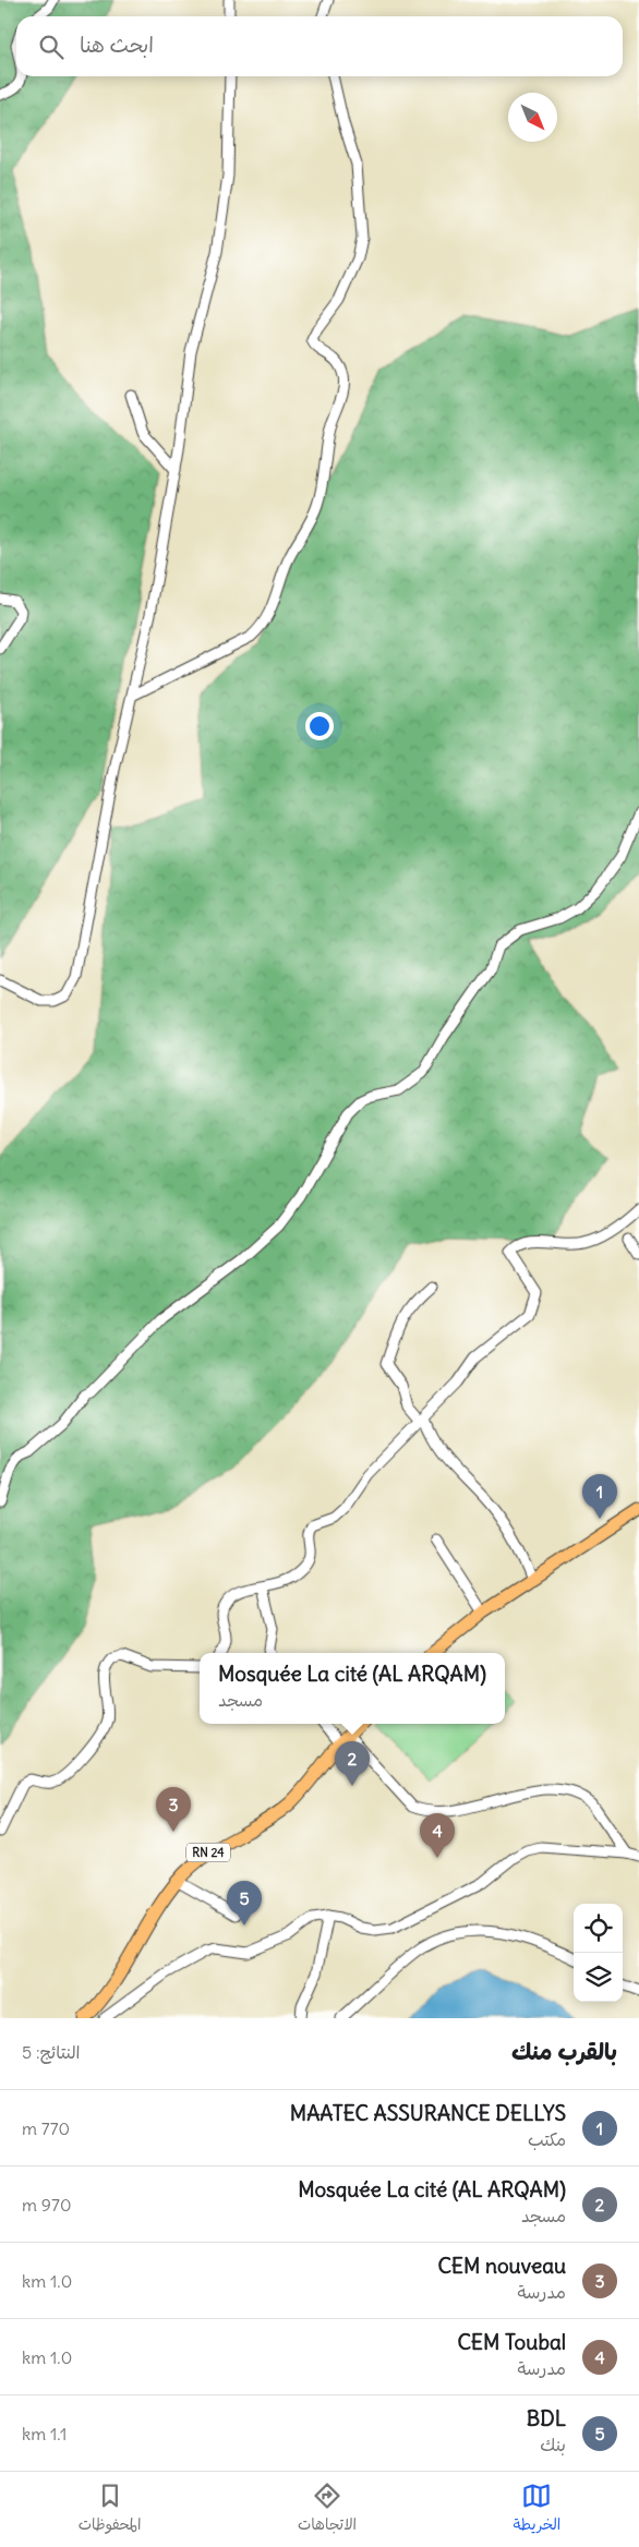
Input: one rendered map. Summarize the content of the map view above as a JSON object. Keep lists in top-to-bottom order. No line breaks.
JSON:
{"streets":{"main road":["RN 24"]},"north":"bottom right","page":{"search":"ابحث هنا","pins":["1","2","3","4","5"],"popup":["Mosquée La cité (AL ARQAM)","مسجد"],"heading":["بالقرب منك","النتائج: 5"],"list":[{"mark":"1","name":"MAATEC ASSURANCE DELLYS","note":"مكتب","value":"770 m"},{"mark":"2","name":"Mosquée La cité (AL ARQAM)","note":"مسجد","value":"970 m"},{"mark":"3","name":"CEM nouveau","note":"مدرسة","value":"1.0 km"},{"mark":"4","name":"CEM Toubal","note":"مدرسة","value":"1.0 km"},{"mark":"5","name":"BDL","note":"بنك","value":"1.1 km"}],"nav":["الخريطة","الاتجاهات","المحفوظات"]}}
